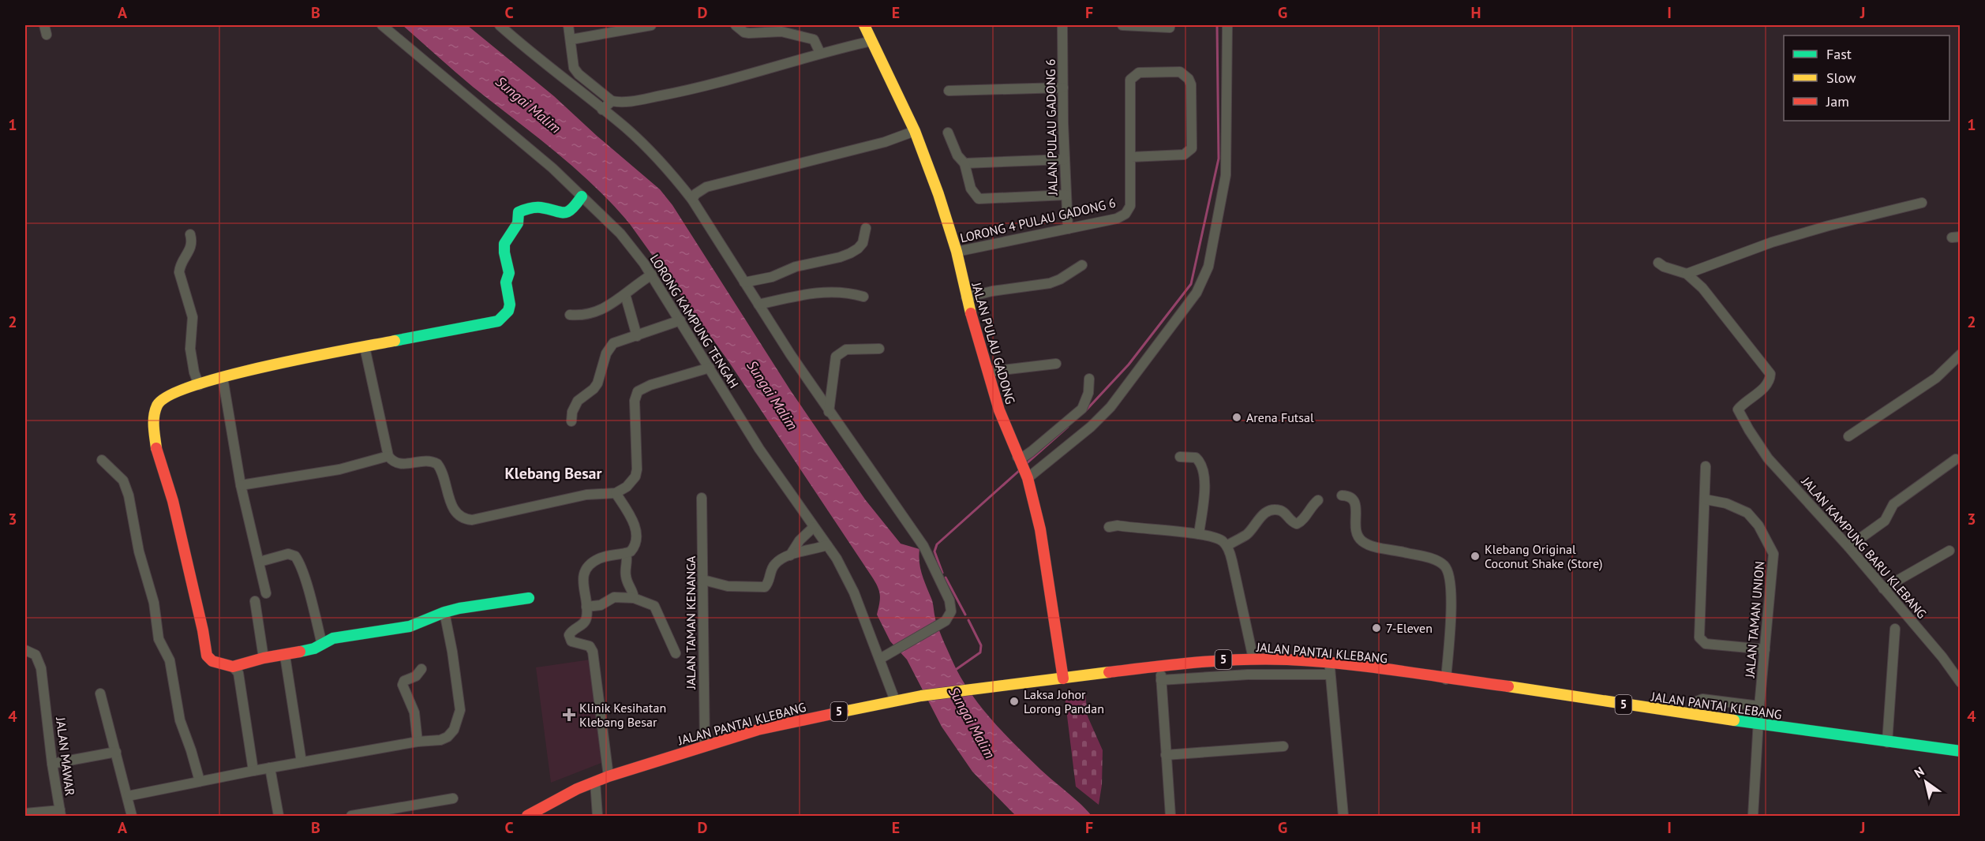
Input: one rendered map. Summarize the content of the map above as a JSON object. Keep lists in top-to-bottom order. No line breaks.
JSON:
{"streets":{"main road":["JALAN PULAU GADONG","JALAN PANTAI KLEBANG","5"],"street":["JALAN PULAU GADONG 6","LORONG 4 PULAU GADONG 6","LORONG KAMPUNG TENGAH","JALAN KAMPUNG BARU KLEBANG","JALAN TAMAN UNION","JALAN TAMAN KENANGA","JALAN MAWAR"]},"crossings":[["JALAN PULAU GADONG 6","LORONG 4 PULAU GADONG 6"],["LORONG 4 PULAU GADONG 6","JALAN PULAU GADONG"],["LORONG KAMPUNG TENGAH","JALAN PANTAI KLEBANG"],["JALAN PULAU GADONG","JALAN PANTAI KLEBANG"],["JALAN TAMAN UNION","JALAN PANTAI KLEBANG"],["JALAN TAMAN KENANGA","JALAN PANTAI KLEBANG"]],"districts":["Klebang Besar"],"water":["Sungai Malim"],"places":{"other":["Arena Futsal","Klebang Original Coconut Shake (Store)","7-Eleven","Laksa Johor Lorong Pandan"],"health":["Klinik Kesihatan Klebang Besar"]},"legend":["Fast","Slow","Jam"],"north":"top left","grid":{"columns":["A","B","C","D","E","F","G","H","I","J"],"rows":["1","2","3","4"]}}
